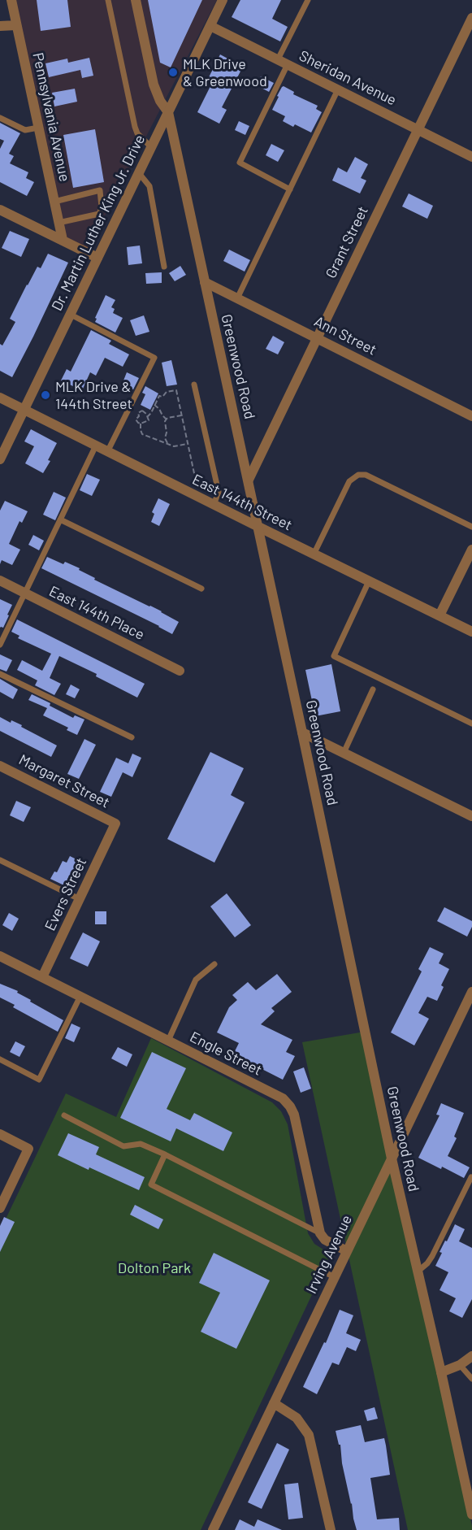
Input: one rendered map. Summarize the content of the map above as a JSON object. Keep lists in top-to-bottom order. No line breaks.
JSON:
{"streets":{"street":["Sheridan Avenue","Pennsylvania Avenue","Dr. Martin Luther King Jr. Drive","Grant Street","Ann Street","Greenwood Road","East 144th Street","East 144th Place","Margaret Street","Evers Street","Engle Street","Irving Avenue"]},"crossings":[["Sheridan Avenue","Dr. Martin Luther King Jr. Drive"],["Sheridan Avenue","Grant Street"],["Dr. Martin Luther King Jr. Drive","Greenwood Road"],["Dr. Martin Luther King Jr. Drive","East 144th Street"],["Grant Street","Ann Street"],["Grant Street","Greenwood Road"],["Ann Street","Greenwood Road"],["Greenwood Road","East 144th Street"],["Greenwood Road","Irving Avenue"],["Margaret Street","Evers Street"],["Evers Street","Engle Street"]],"parks":["Dolton Park"],"places":["MLK Drive & Greenwood","MLK Drive & 144th Street"]}
